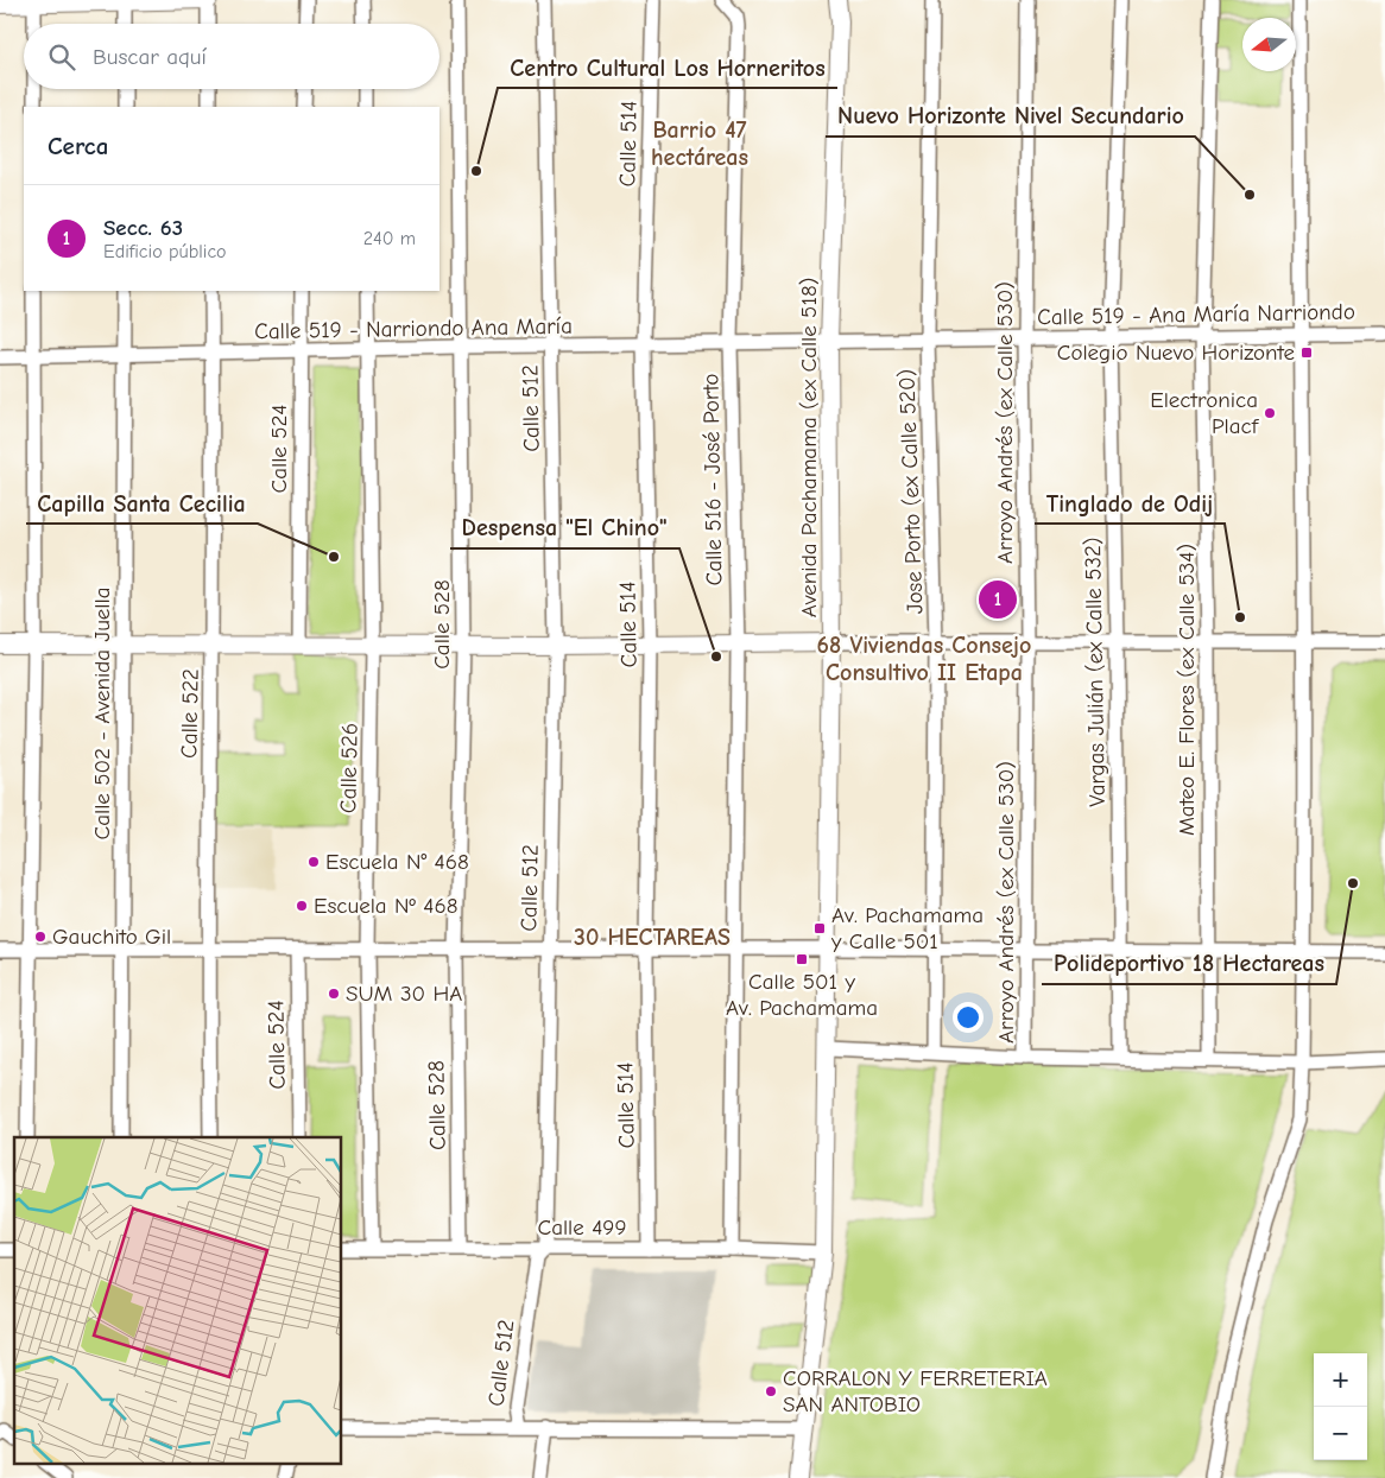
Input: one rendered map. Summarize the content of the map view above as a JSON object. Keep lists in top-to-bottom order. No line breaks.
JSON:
{"streets":{"street":["Calle 514","Calle 519 - Ana María Narriondo","Calle 519 - Narriondo Ana María","Calle 512","Arroyo Andrés (ex Calle 530)","Avenida Pachamama (ex Calle 518)","Calle 524","Calle 516 - José Porto","Jose Porto (ex Calle 520)","Calle 528","Vargas Julián (ex Calle 532)","Mateo E. Flores (ex Calle 534)","Calle 502 - Avenida Juella","Calle 522","Calle 526","Calle 499"]},"crossings":[["Calle 514","Calle 519 - Narriondo Ana María"],["Calle 514","Calle 499"],["Calle 519 - Ana María Narriondo","Calle 519 - Narriondo Ana María"],["Calle 519 - Ana María Narriondo","Arroyo Andrés (ex Calle 530)"],["Calle 519 - Ana María Narriondo","Avenida Pachamama (ex Calle 518)"],["Calle 519 - Ana María Narriondo","Jose Porto (ex Calle 520)"],["Calle 519 - Ana María Narriondo","Vargas Julián (ex Calle 532)"],["Calle 519 - Ana María Narriondo","Mateo E. Flores (ex Calle 534)"],["Calle 519 - Narriondo Ana María","Calle 512"],["Calle 519 - Narriondo Ana María","Avenida Pachamama (ex Calle 518)"],["Calle 519 - Narriondo Ana María","Calle 524"],["Calle 519 - Narriondo Ana María","Calle 516 - José Porto"],["Calle 519 - Narriondo Ana María","Calle 528"],["Calle 519 - Narriondo Ana María","Calle 502 - Avenida Juella"],["Calle 519 - Narriondo Ana María","Calle 522"],["Calle 519 - Narriondo Ana María","Calle 526"],["Calle 512","Calle 499"],["Avenida Pachamama (ex Calle 518)","Calle 499"],["Calle 516 - José Porto","Calle 499"],["Calle 528","Calle 499"],["Calle 526","Calle 499"]],"districts":["Barrio 47 hectáreas","68 Viviendas Consejo Consultivo II Etapa","30 HECTAREAS"],"places":{"other":["Centro Cultural Los Horneritos","Nuevo Horizonte Nivel Secundario","Electronica Placf","Capilla Santa Cecilia","Tinglado de Odij","Despensa \"El Chino\"","Escuela N° 468","Polideportivo 18 Hectareas","Escuela Nº 468","Gauchito Gil","SUM 30 HA","CORRALON Y FERRETERIA SAN ANTOBIO"],"transit":["Colegio Nuevo Horizonte","Av. Pachamama y Calle 501","Calle 501 y Av. Pachamama"]},"north":"left","page":{"search":"Buscar aquí","heading":"Cerca","list":[{"mark":"1","name":"Secc. 63","note":"Edificio público","value":"240 m"}],"pins":"1","map_buttons":["+","−"]}}
